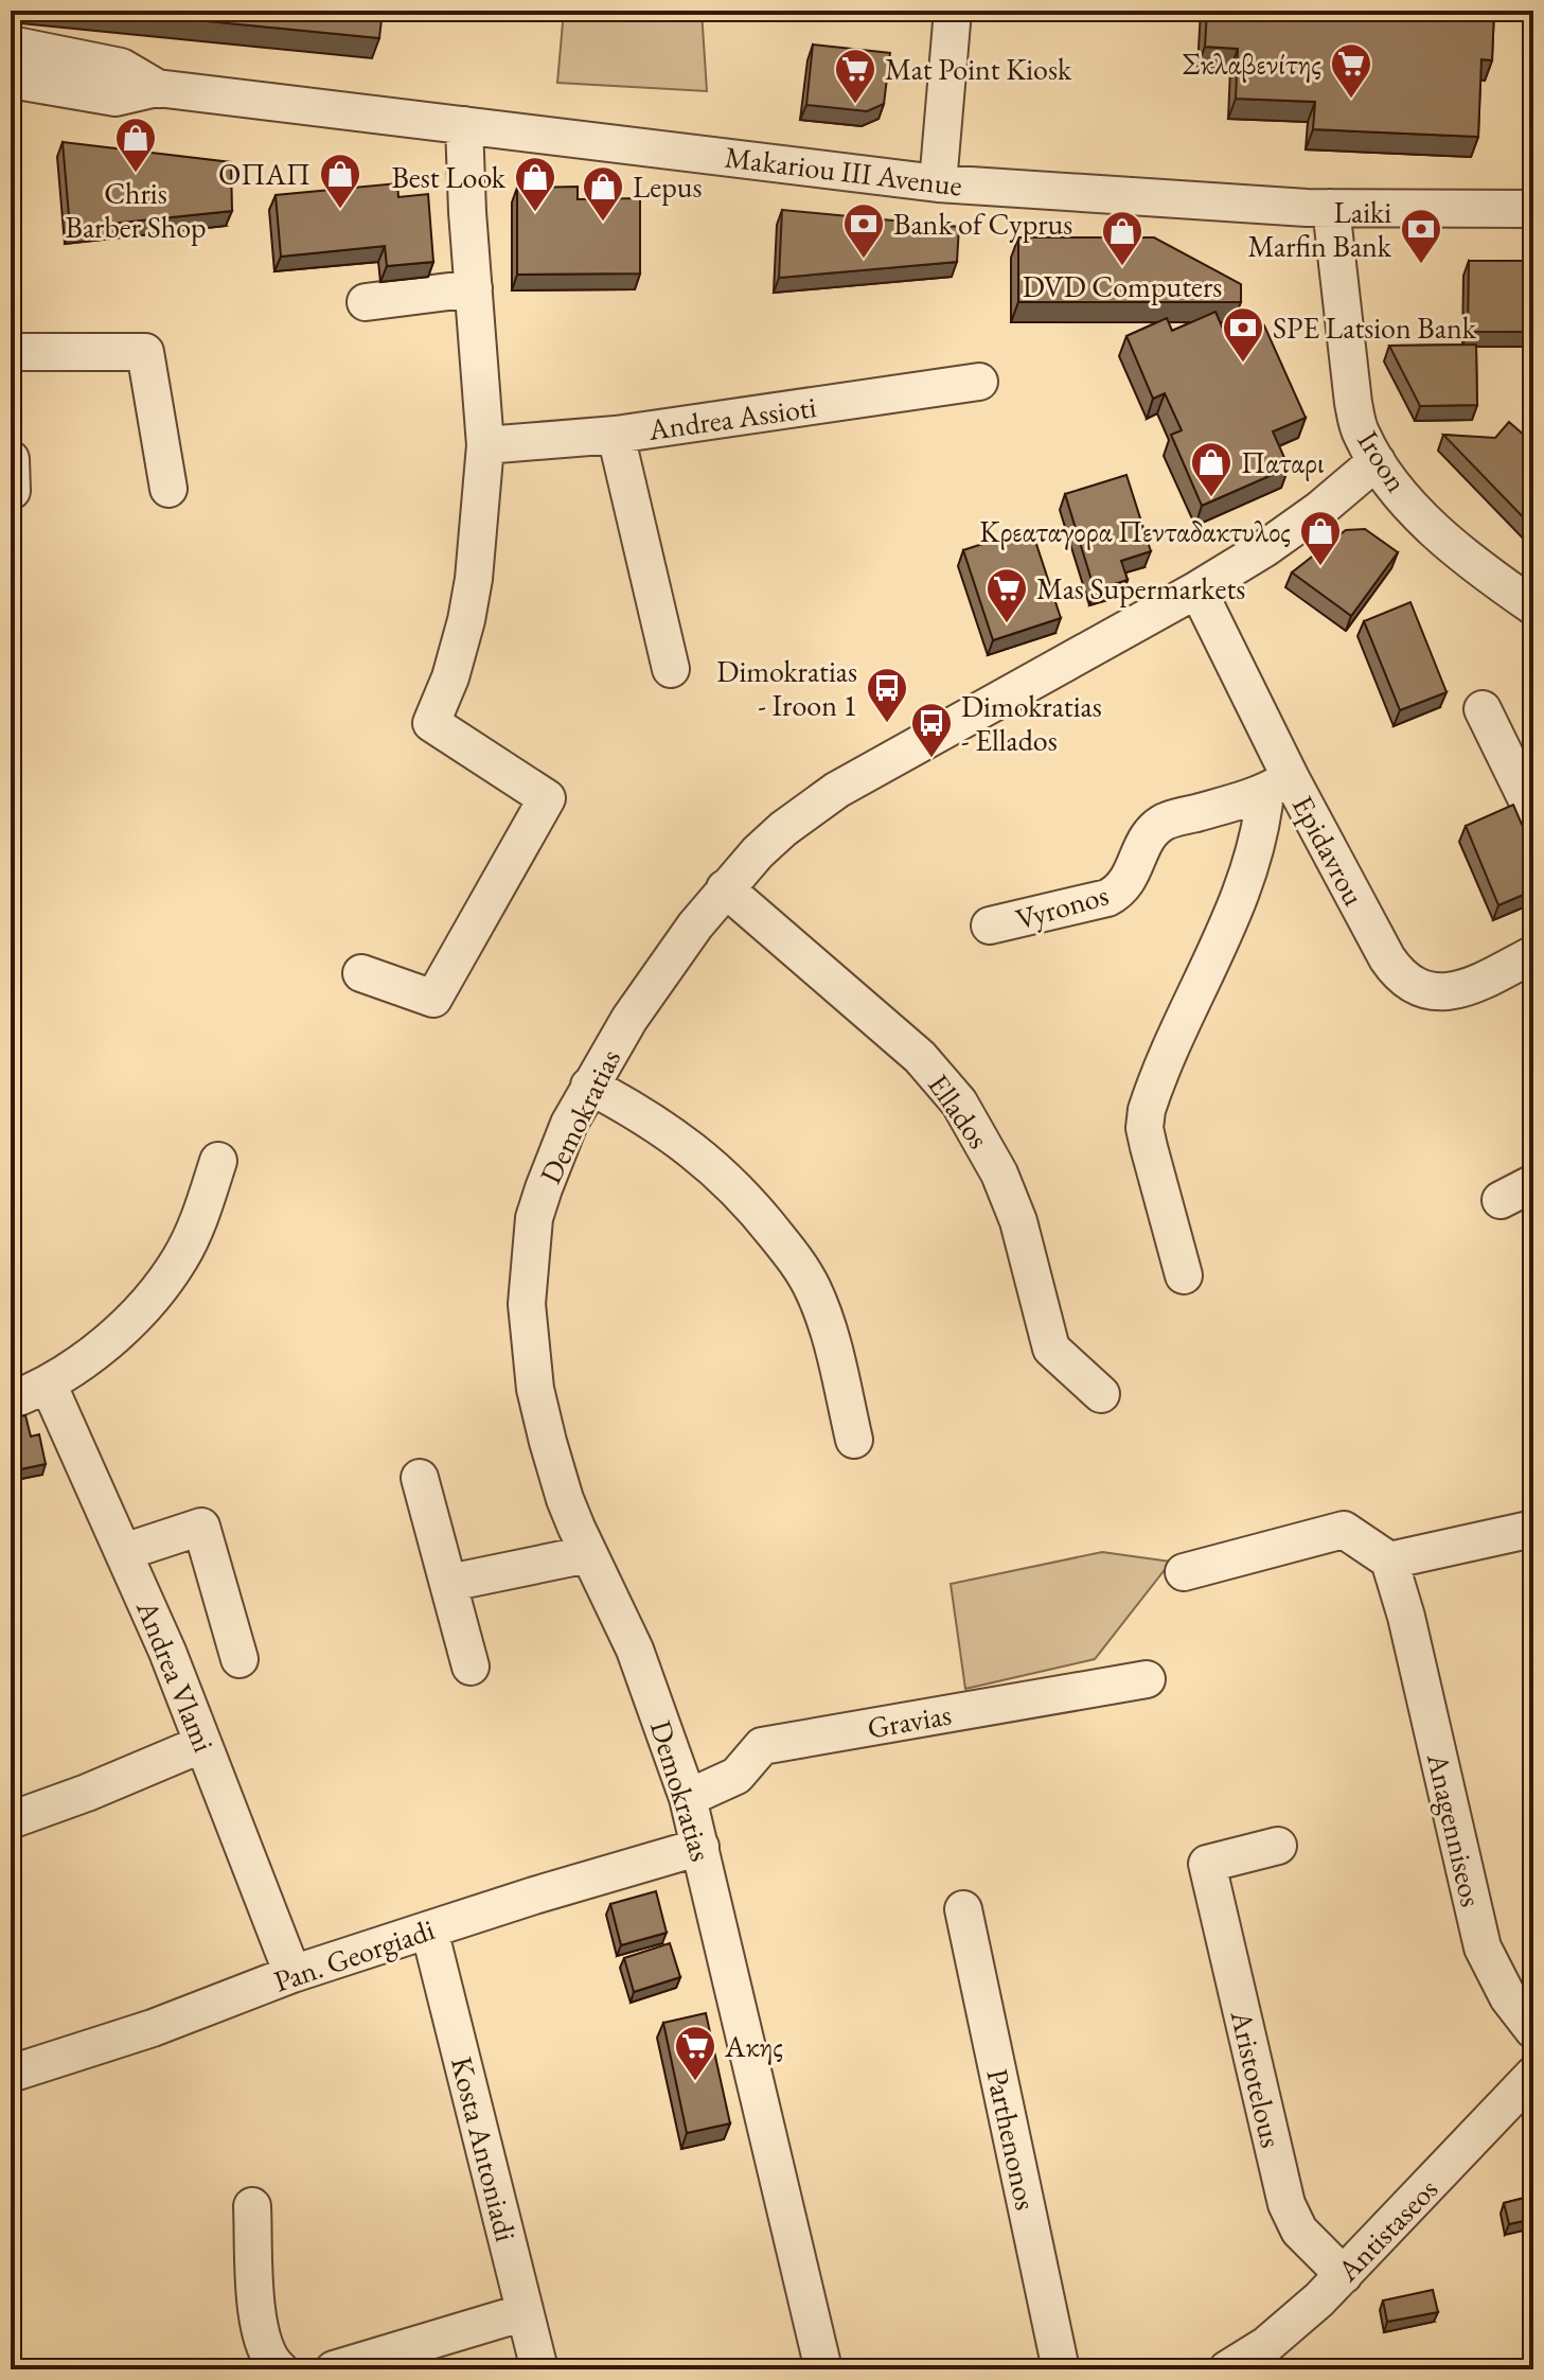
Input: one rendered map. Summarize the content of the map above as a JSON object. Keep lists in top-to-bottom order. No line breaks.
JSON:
{"streets":{"street":["Makariou III Avenue","Andrea Assioti","Iroon","Epidavrou","Vyronos","Ellados","Demokratias","Andrea Vlami","Gravias","Anagenniseos","Pan. Georgiadi","Aristotelous","Parthenonos","Kosta Antoniadi","Antistaseos"]},"crossings":[["Makariou III Avenue","Iroon"],["Iroon","Demokratias"],["Epidavrou","Vyronos"],["Epidavrou","Demokratias"],["Ellados","Demokratias"],["Demokratias","Gravias"],["Demokratias","Pan. Georgiadi"],["Andrea Vlami","Pan. Georgiadi"],["Pan. Georgiadi","Kosta Antoniadi"],["Aristotelous","Antistaseos"]],"places":{"supermarket":["Σκλαβενίτης","Mat Point Kiosk","Mas Supermarkets","Ακης"],"shop":["Chris Barber Shop","ΟΠΑΠ","Best Look","Lepus","DVD Computers","Παταρι","Κρεαταγορα Πενταδακτυλος"],"bank":["Bank of Cyprus","Laiki Marfin Bank","SPE Latsion Bank"],"bus stop":["Dimokratias - Iroon 1","Dimokratias - Ellados"]}}
